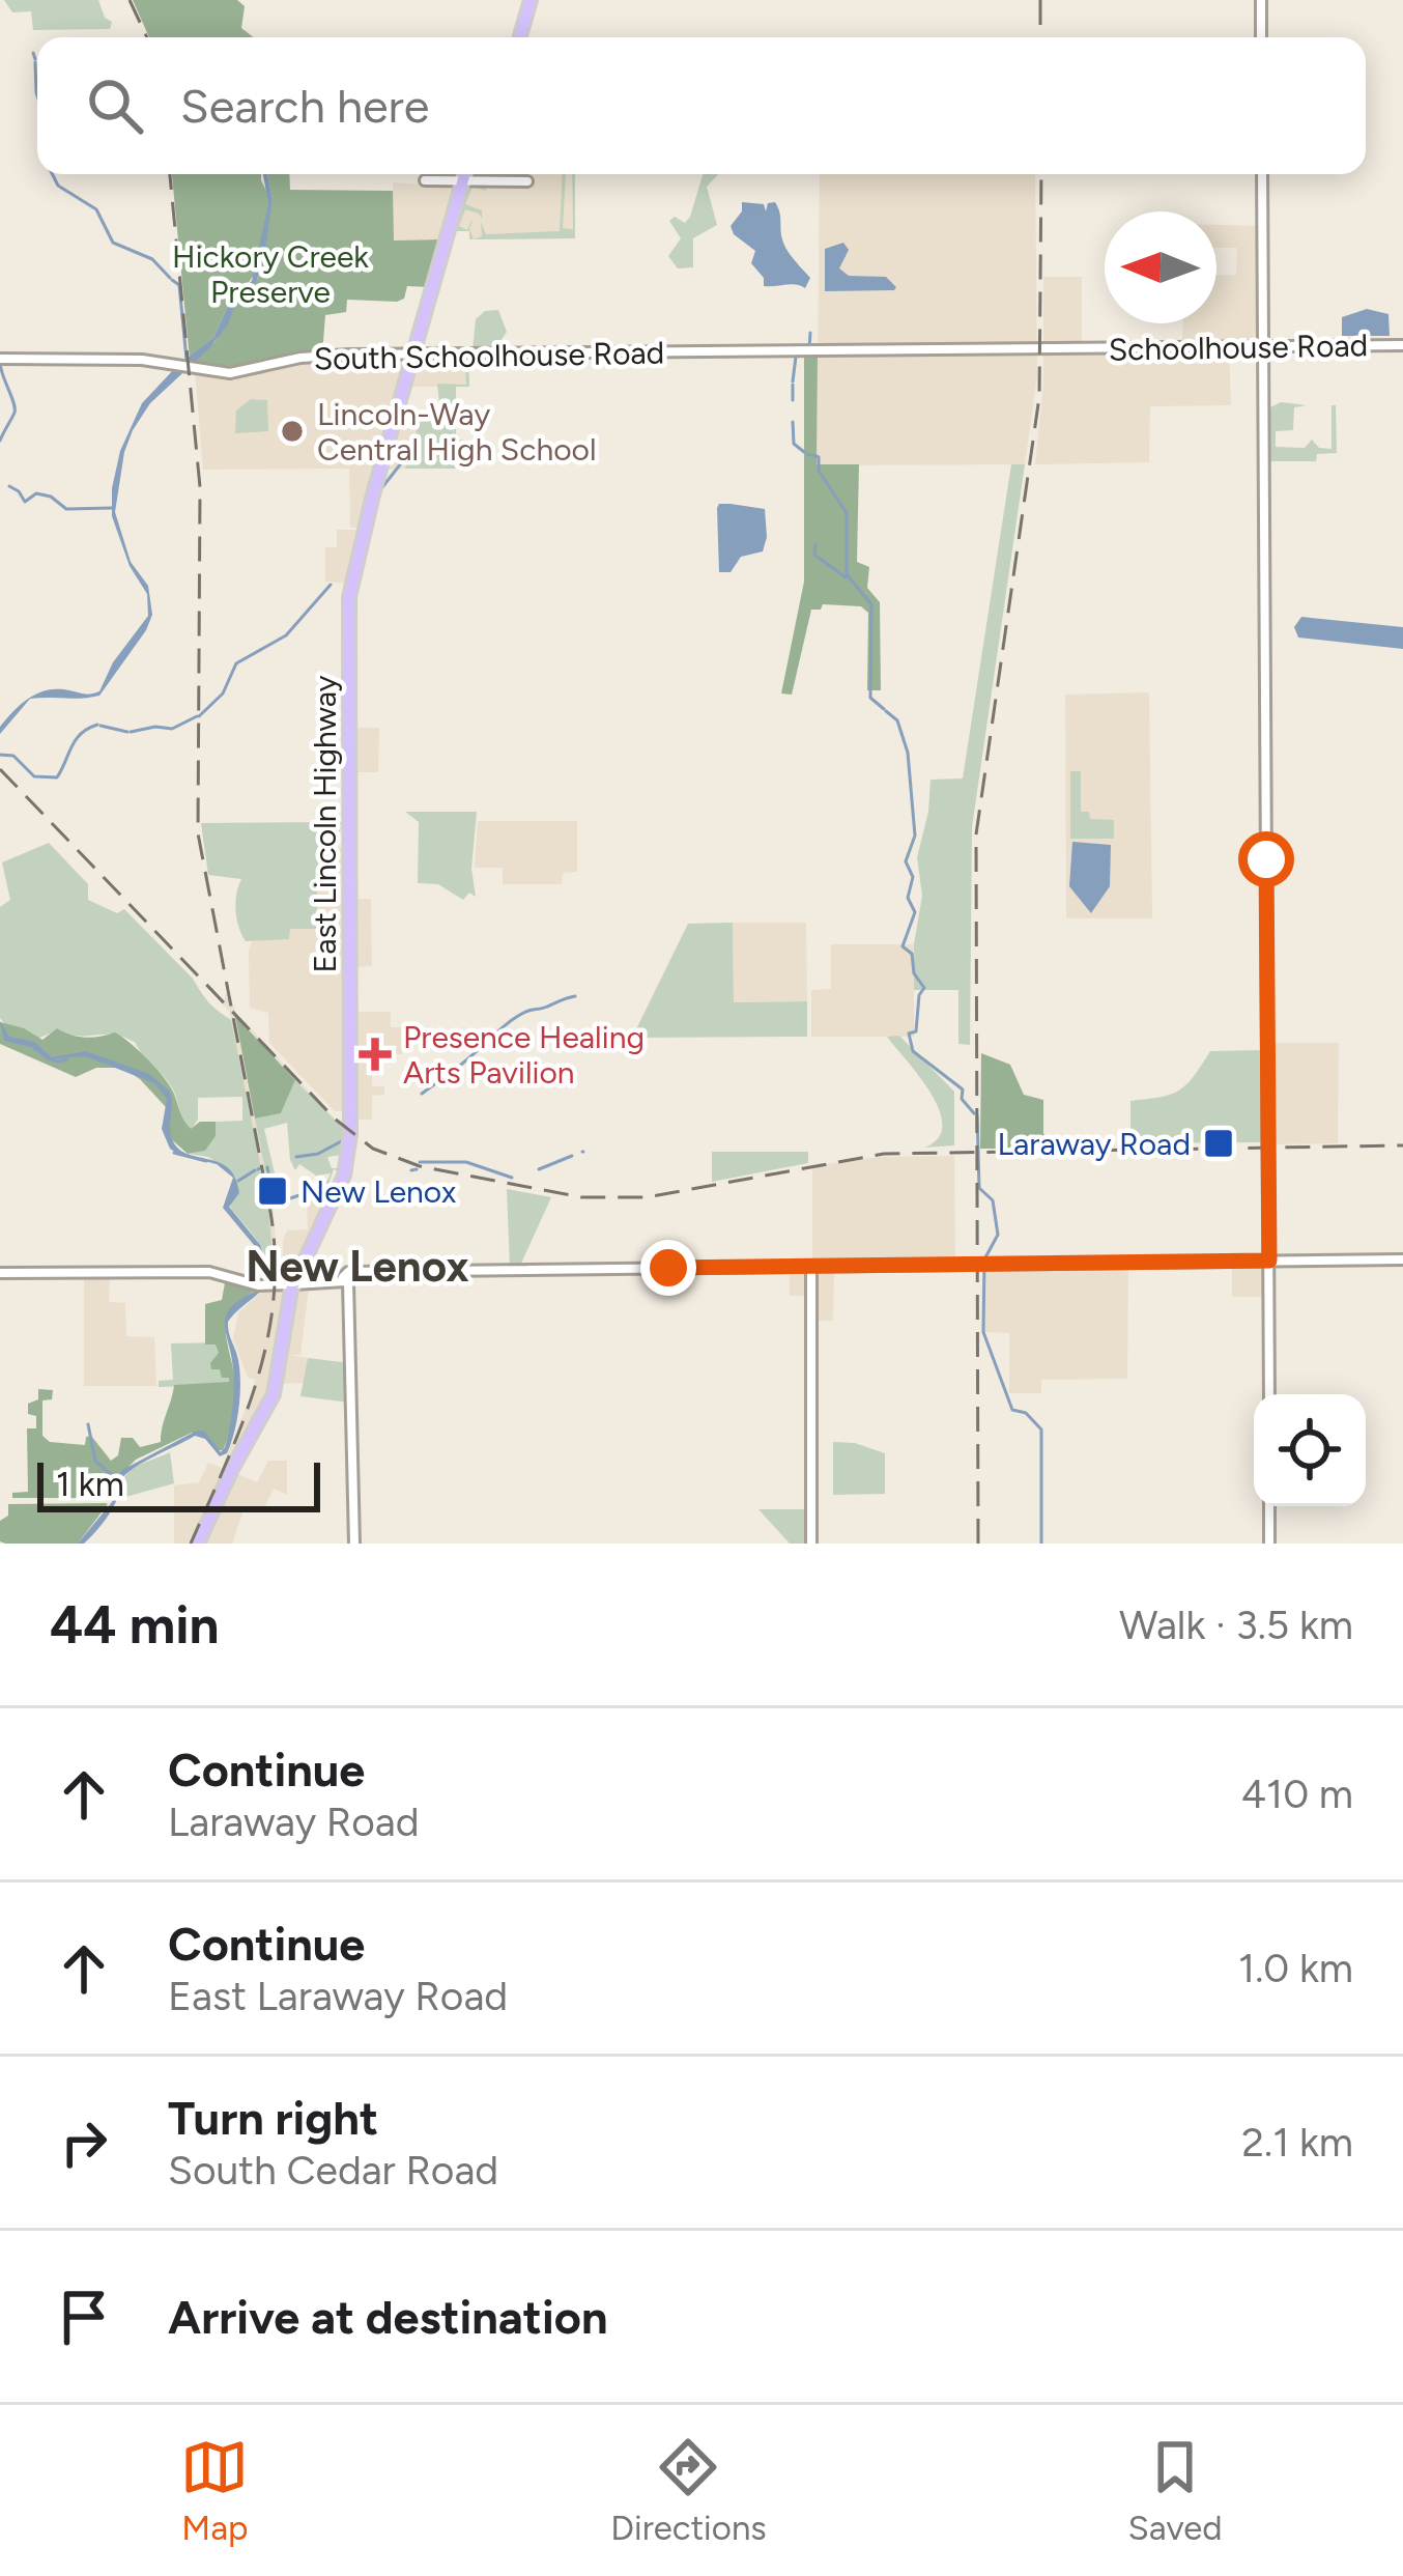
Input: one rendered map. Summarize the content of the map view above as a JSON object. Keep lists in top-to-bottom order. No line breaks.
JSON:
{"streets":{"main road":["Schoolhouse Road","South Schoolhouse Road","East Lincoln Highway"]},"crossings":[["Schoolhouse Road","South Schoolhouse Road"],["South Schoolhouse Road","East Lincoln Highway"]],"districts":["New Lenox"],"parks":["Hickory Creek Preserve"],"places":{"other":["Lincoln-Way Central High School"],"health":["Presence Healing Arts Pavilion"],"transit":["Laraway Road","New Lenox"]},"scale_bar":"1 km","north":"left","page":{"search":"Search here","scale":"1 km","heading":["44 min","Walk · 3.5 km"],"list":[["Continue","Laraway Road","410 m"],["Continue","East Laraway Road","1.0 km"],["Turn right","South Cedar Road","2.1 km"],"Arrive at destination"],"nav":["Map","Directions","Saved"]}}
